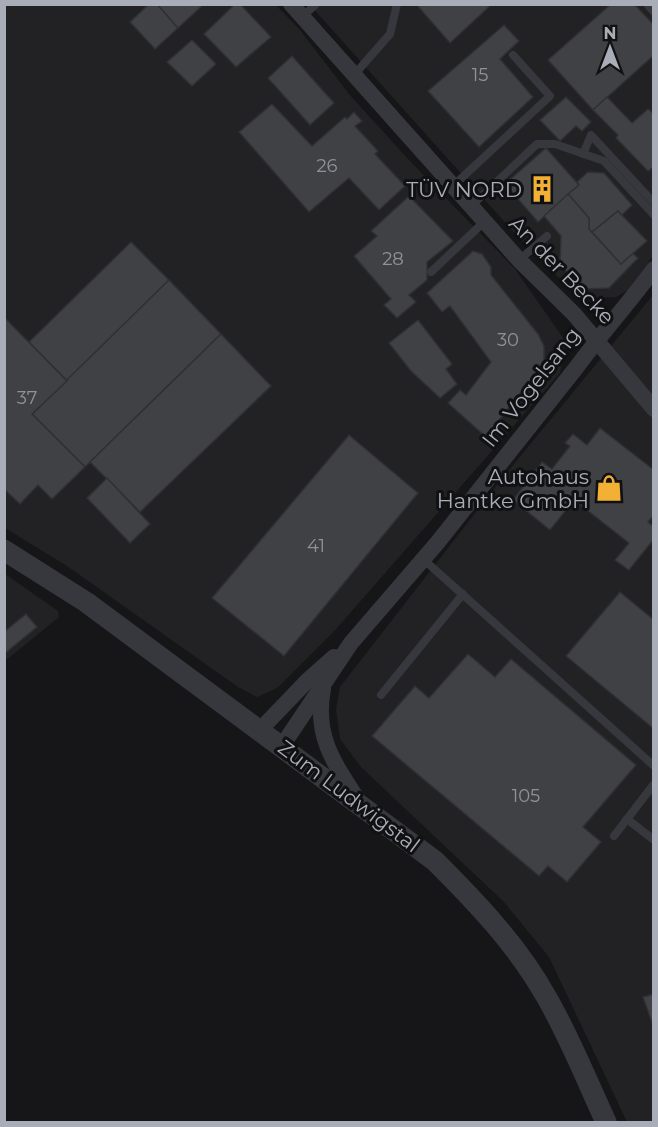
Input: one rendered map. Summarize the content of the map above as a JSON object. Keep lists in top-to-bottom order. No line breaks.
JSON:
{"streets":{"street":["An der Becke","Im Vogelsang","Zum Ludwigstal"]},"crossings":[["An der Becke","Im Vogelsang"],["Im Vogelsang","Zum Ludwigstal"]],"places":{"building":["TÜV NORD"],"shop":["Autohaus Hantke GmbH"]},"house_numbers":["15","26","28","30","37","41","105"],"north":"top"}
